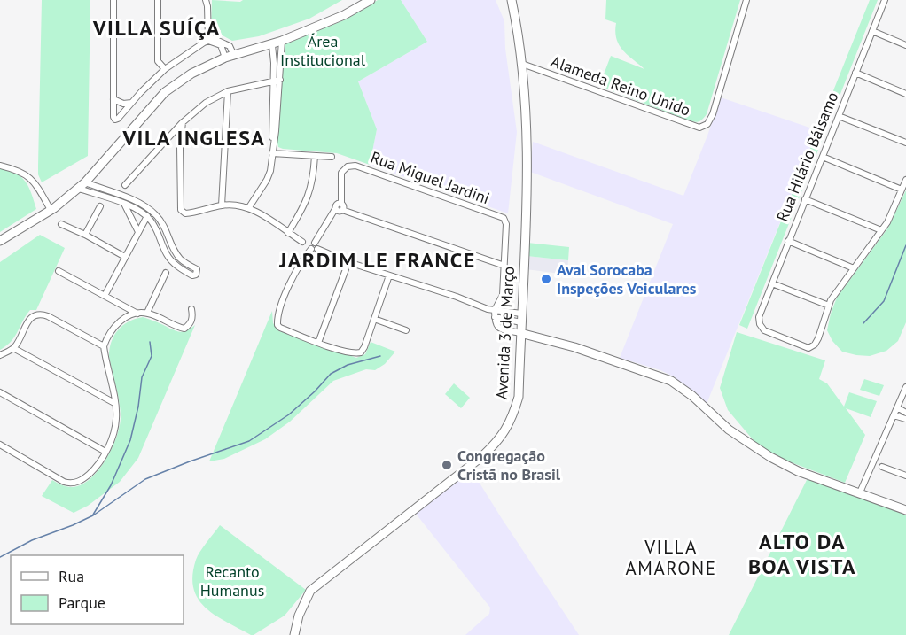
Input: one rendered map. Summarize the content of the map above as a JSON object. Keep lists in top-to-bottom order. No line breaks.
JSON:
{"streets":{"street":["Alameda Reino Unido","Rua Hilário Bálsamo","Rua Miguel Jardini","Avenida 3 de Março"]},"crossings":[["Alameda Reino Unido","Avenida 3 de Março"]],"districts":["VILLA SUÍÇA","VILA INGLESA","JARDIM LE FRANCE","ALTO DA BOA VISTA","VILLA AMARONE"],"parks":["Área Institucional","Recanto Humanus"],"places":["Aval Sorocaba Inspeções Veiculares","Congregação Cristã no Brasil"],"legend":["Rua","Parque"]}
